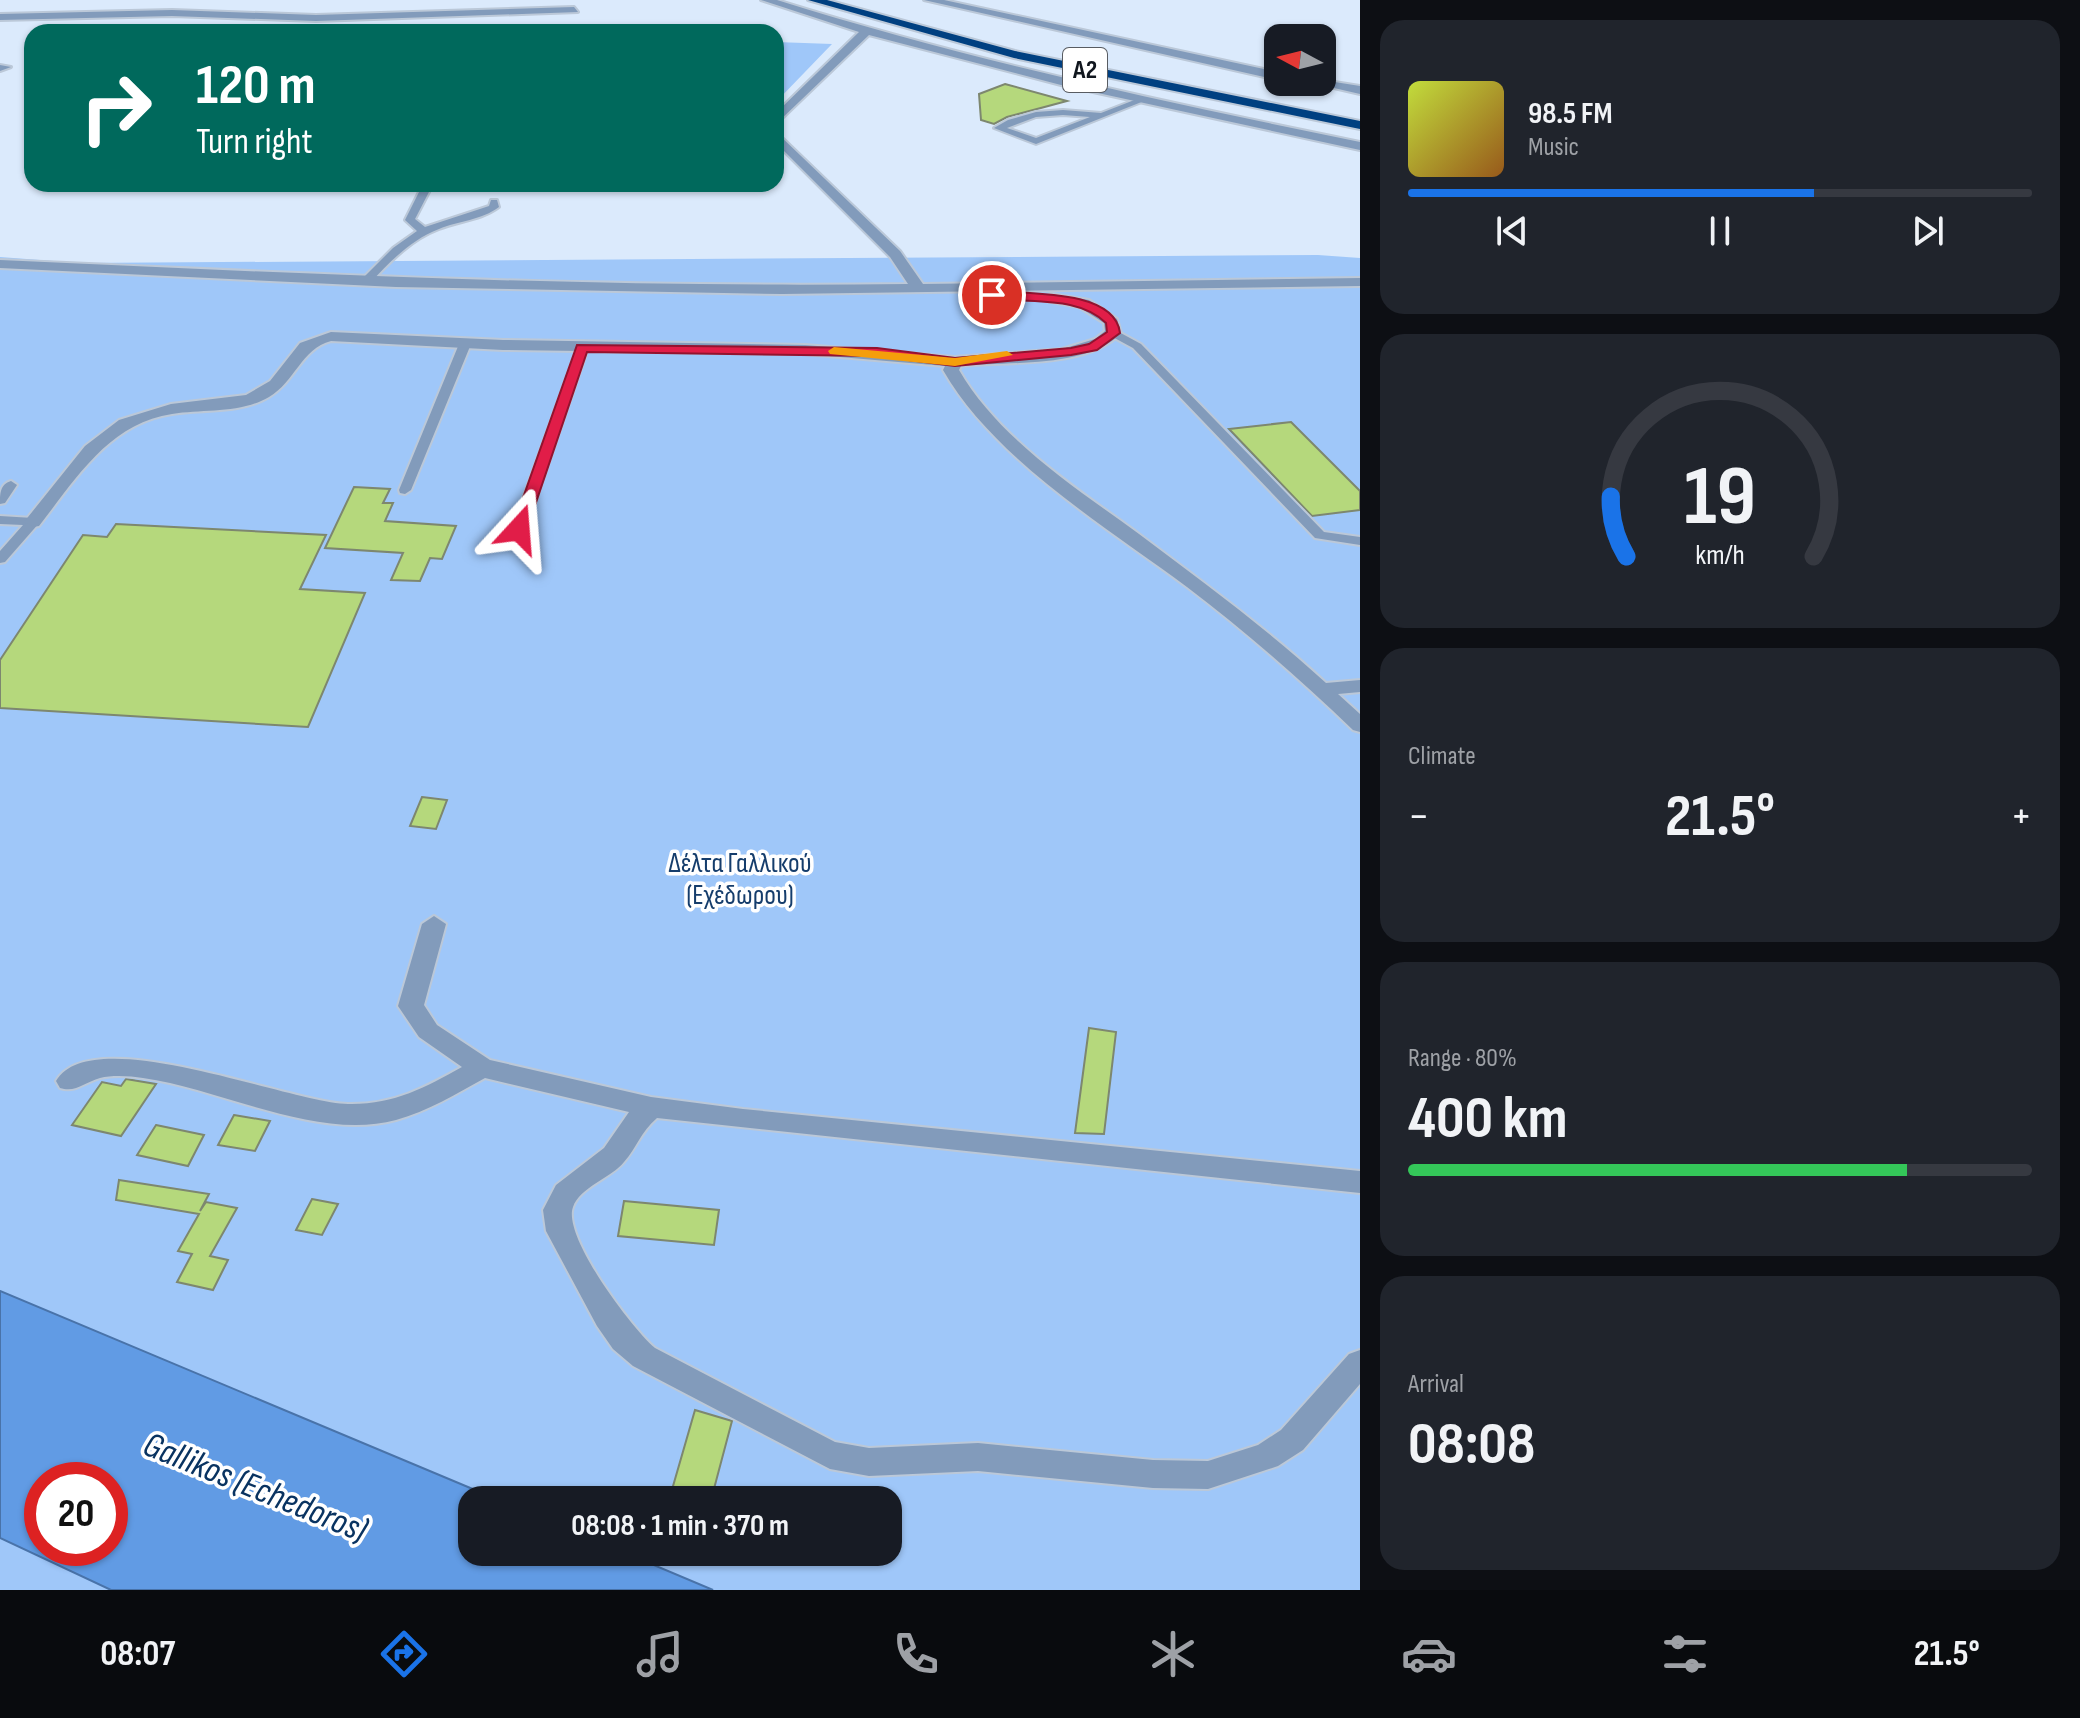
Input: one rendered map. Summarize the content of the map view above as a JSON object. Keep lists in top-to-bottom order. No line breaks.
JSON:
{"streets":{"highway":["Α2"]},"water":["Gallikos (Echedoros)"],"parks":["Δέλτα Γαλλικού (Εχέδωρου)"],"north":"left","page":{"turn":["120 m","Turn right"],"song":["98.5 FM","Music"],"tile":["Climate",["Range · 80%","400 km"],["Arrival","08:08"]],"heat":["−","21.5°","+"],"limit":"20","trip":"08:08 · 1 min · 370 m","tabs":["08:07","21.5°"],"gauge":["19","km/h"]}}
